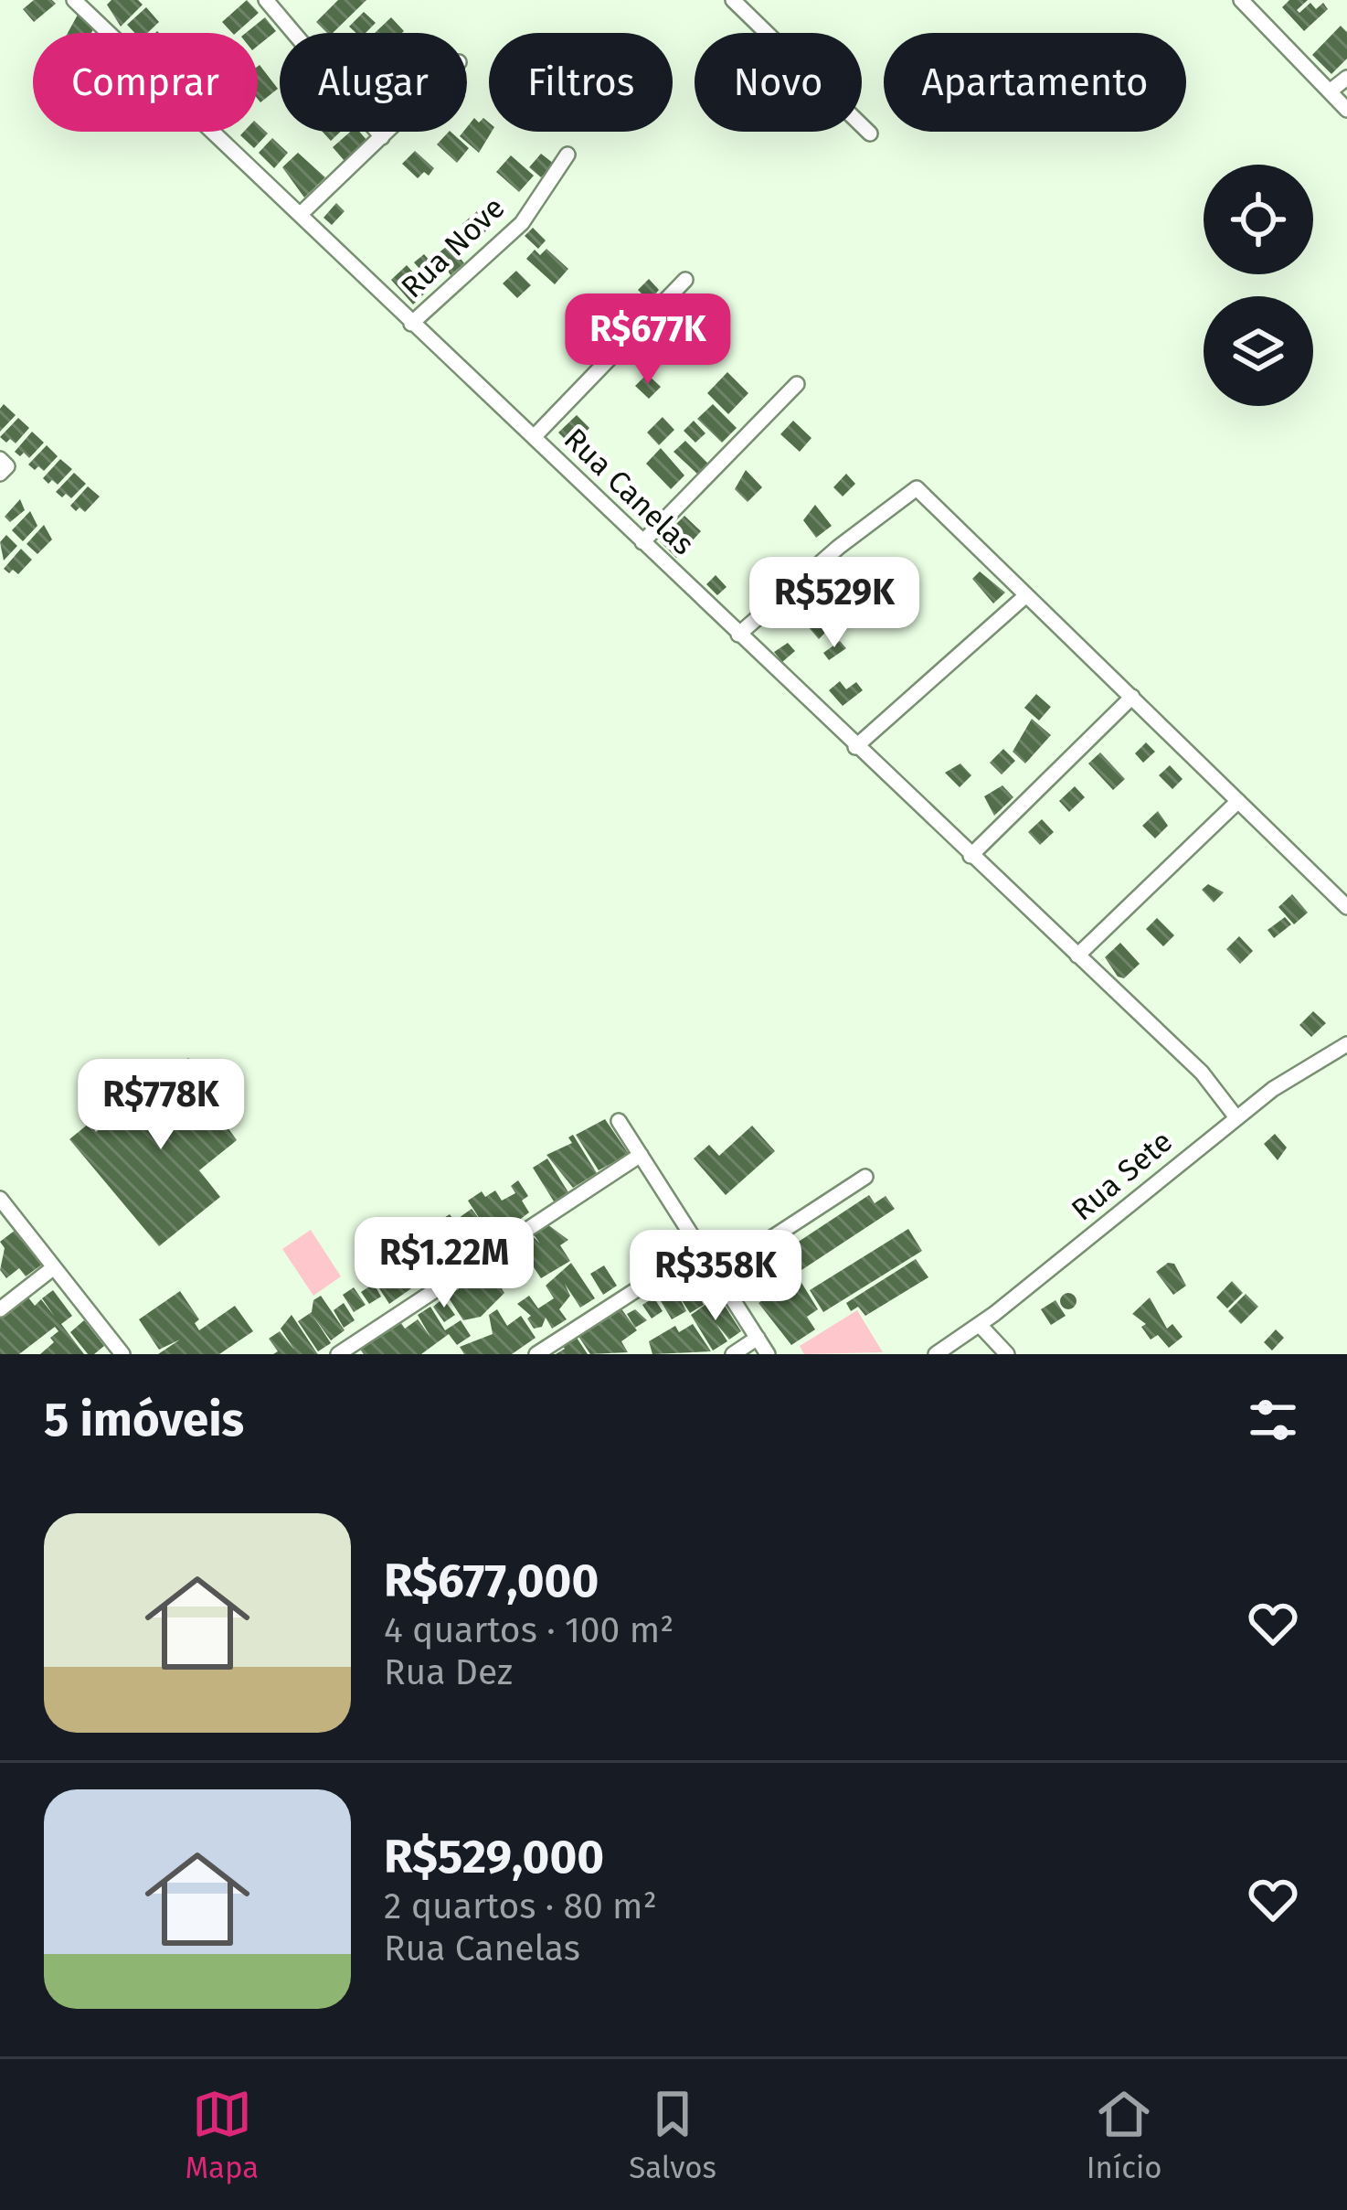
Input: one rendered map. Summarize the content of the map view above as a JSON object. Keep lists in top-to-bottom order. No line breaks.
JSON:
{"streets":{"street":["Rua Nove","Rua Canelas","Rua Sete"]},"crossings":[["Rua Nove","Rua Canelas"],["Rua Canelas","Rua Sete"]],"page":{"chip":["Comprar","Alugar","Filtros","Novo","Apartamento"],"price":["R$677K","R$529K","R$778K","R$1.22M","R$358K"],"heading":"5 imóveis","list":[{"name":"R$677,000","note":"4 quartos · 100 m² · Rua Dez"},{"name":"R$529,000","note":"2 quartos · 80 m² · Rua Canelas"}],"tabs":["Mapa","Salvos","Início"]}}
